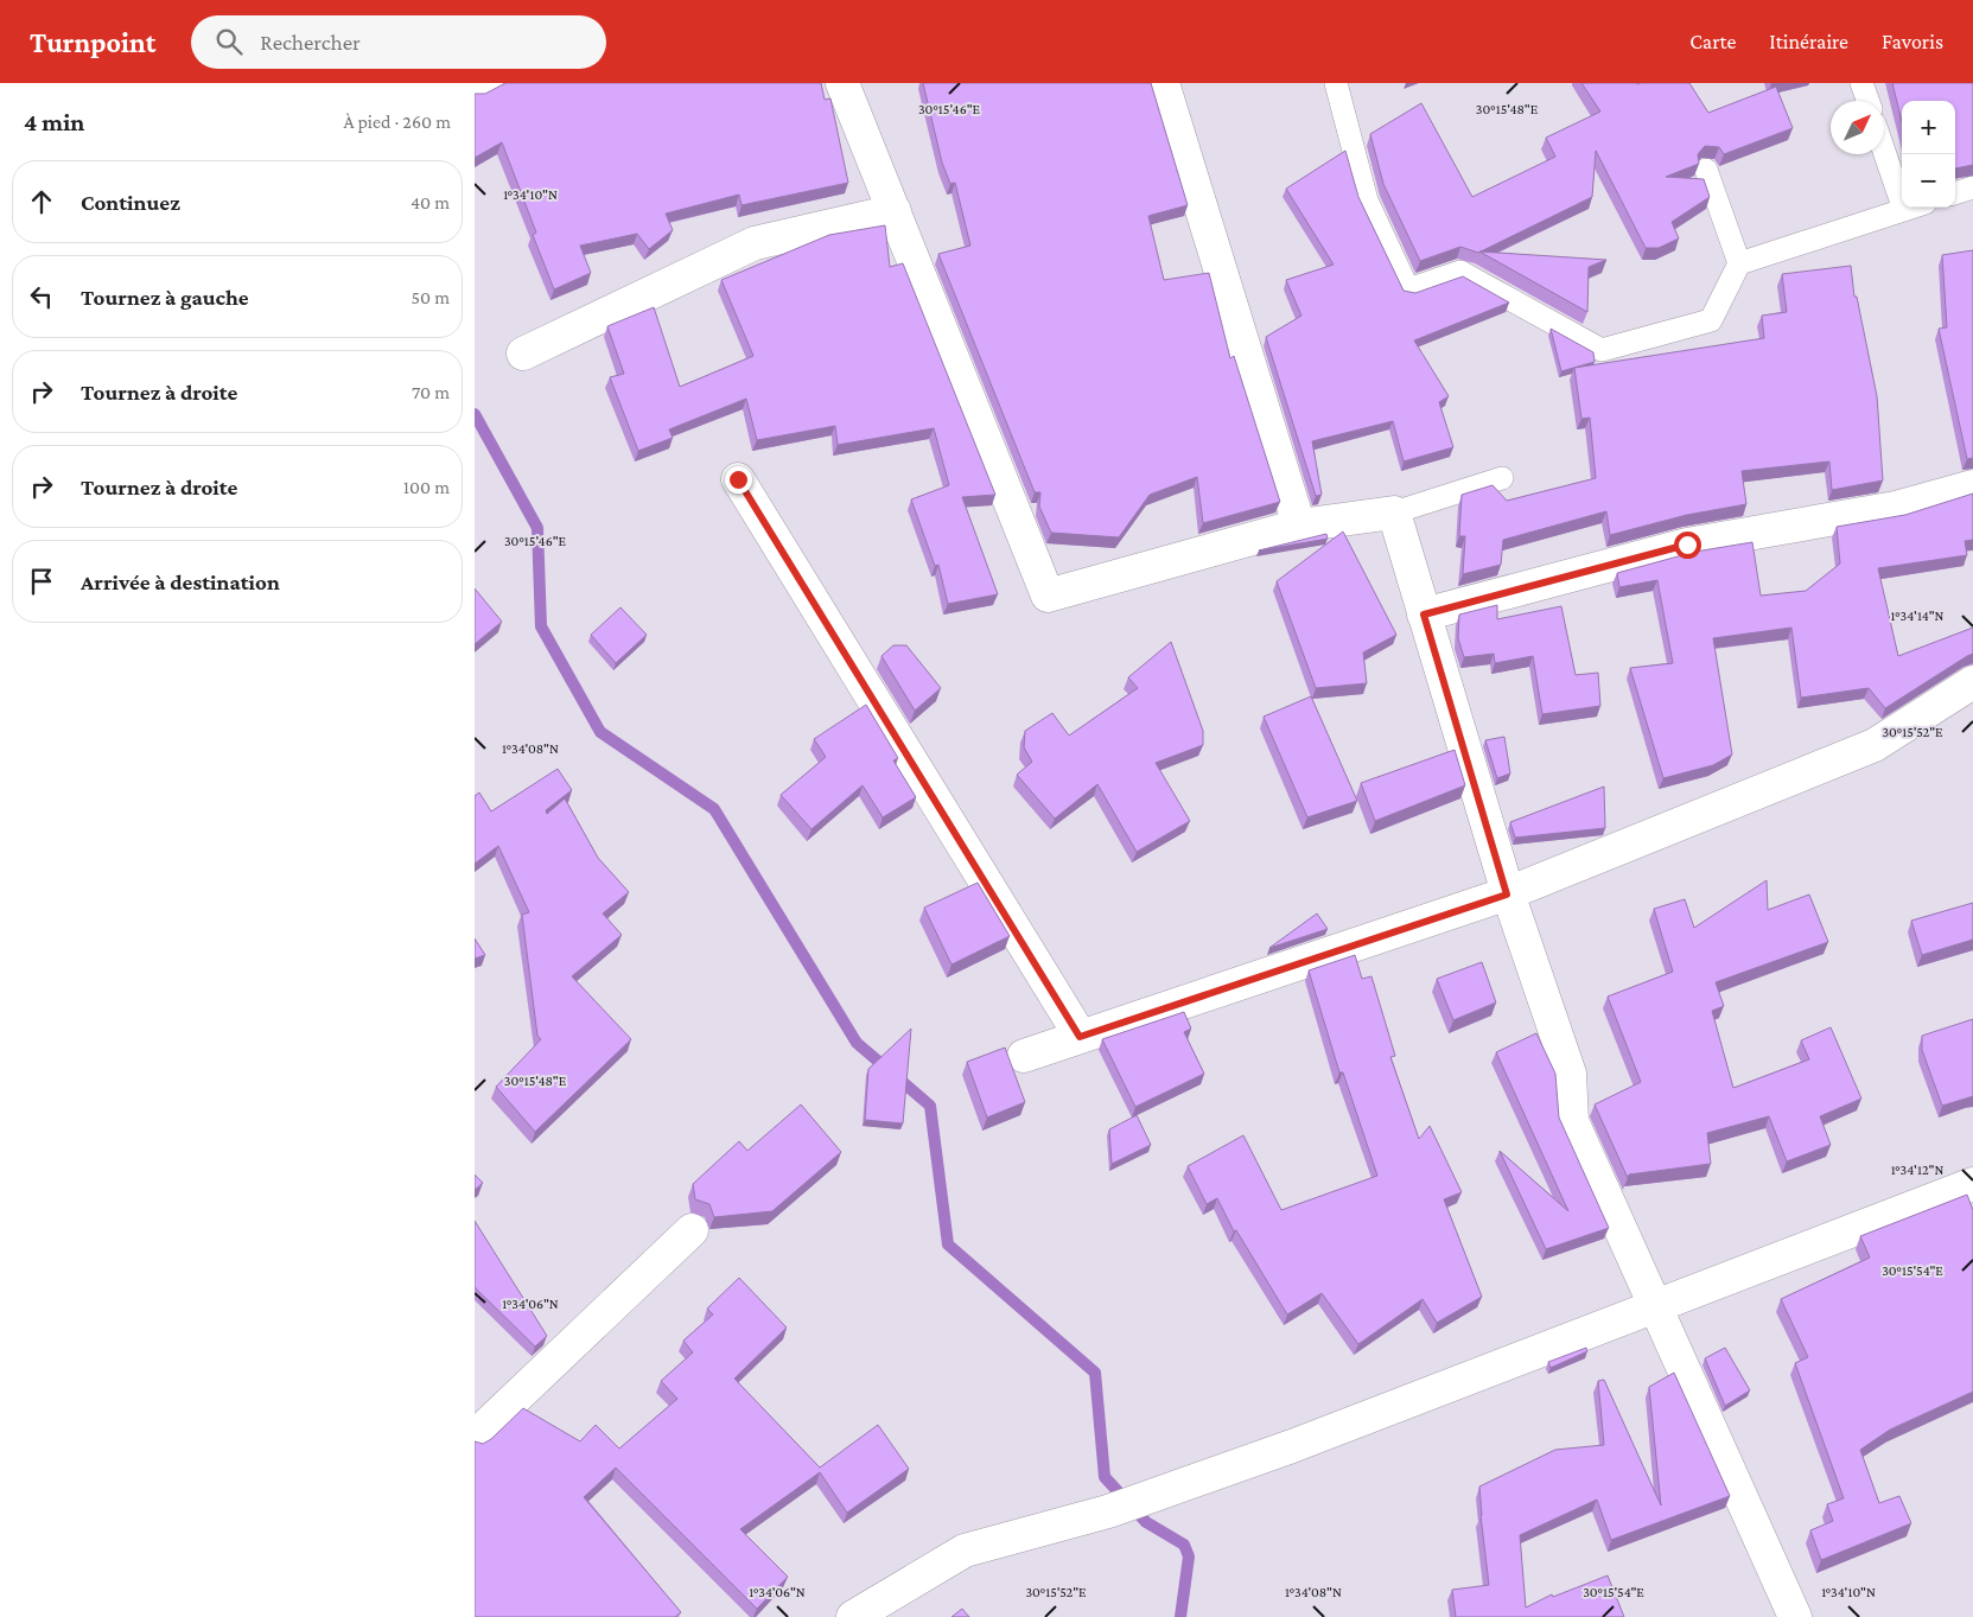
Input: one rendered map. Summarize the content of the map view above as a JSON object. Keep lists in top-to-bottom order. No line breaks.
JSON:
{"north":"top right","page":{"header":"Turnpoint","search":"Rechercher","nav":["Carte","Itinéraire","Favoris"],"heading":["4 min","À pied · 260 m"],"map_buttons":["+","−"],"list":[["Continuez","40 m"],["Tournez à gauche","50 m"],["Tournez à droite","70 m"],["Tournez à droite","100 m"],"Arrivée à destination"]},"coordinates":["30°15'46\"E","30°15'48\"E","1°34'10\"N","1°34'14\"N","30°15'52\"E","1°34'08\"N","1°34'12\"N","30°15'54\"E","1°34'06\"N"]}
